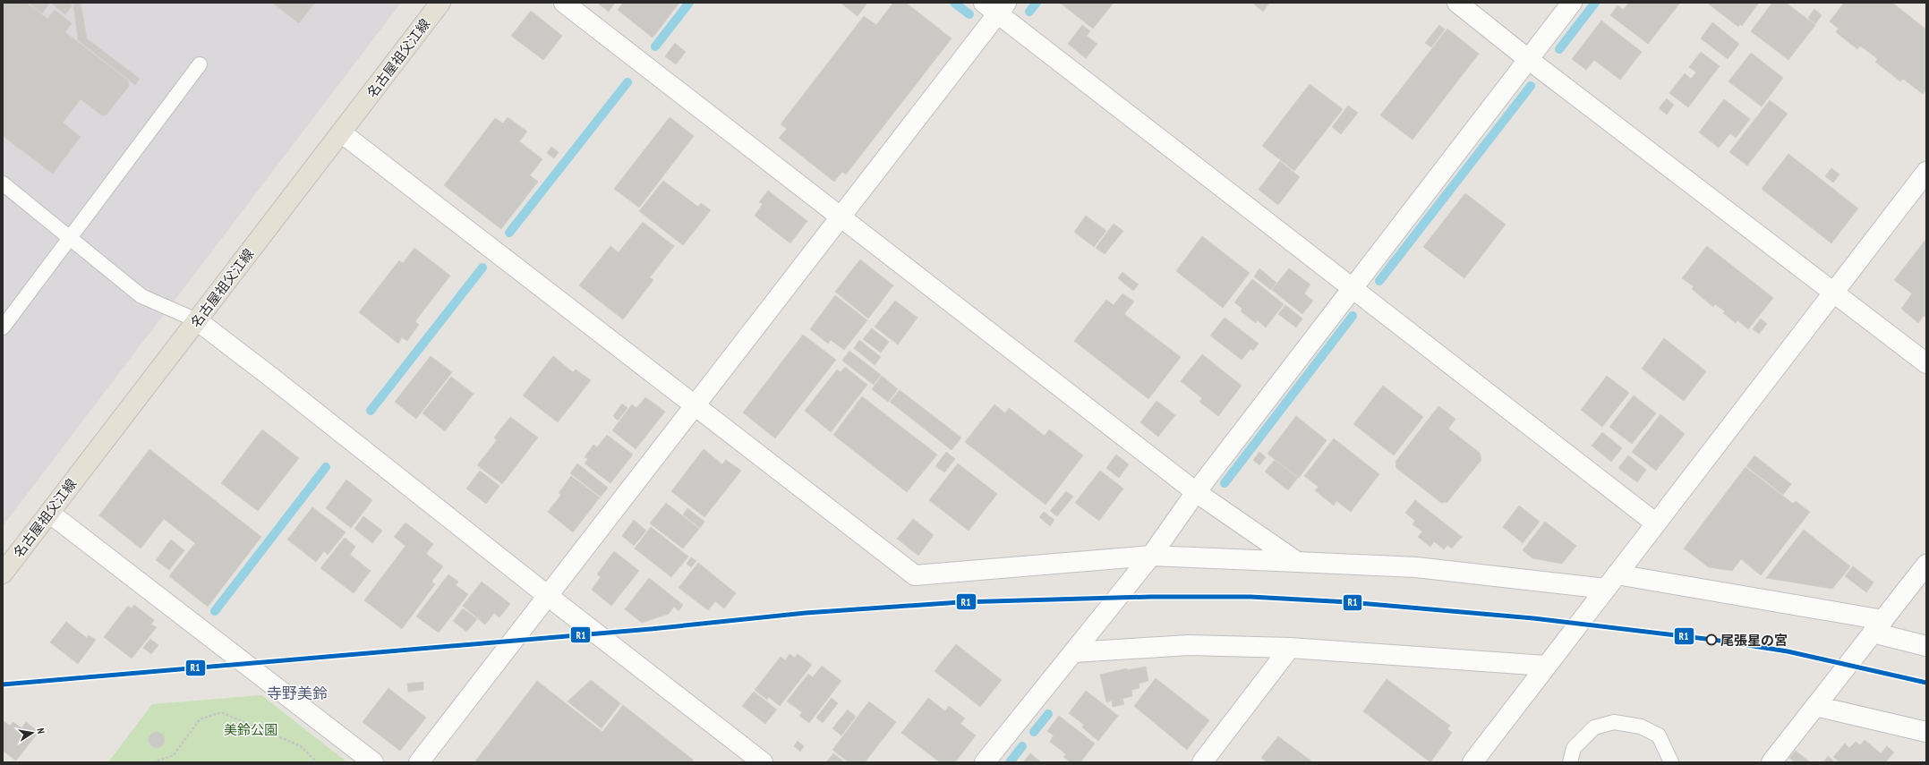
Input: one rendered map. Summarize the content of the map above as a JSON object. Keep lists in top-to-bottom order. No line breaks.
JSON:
{"streets":{"main road":["名古屋祖父江線"]},"districts":["寺野美鈴"],"parks":["美鈴公園"],"places":["尾張星の宮"],"lines":["transit line R1"],"north":"right"}
